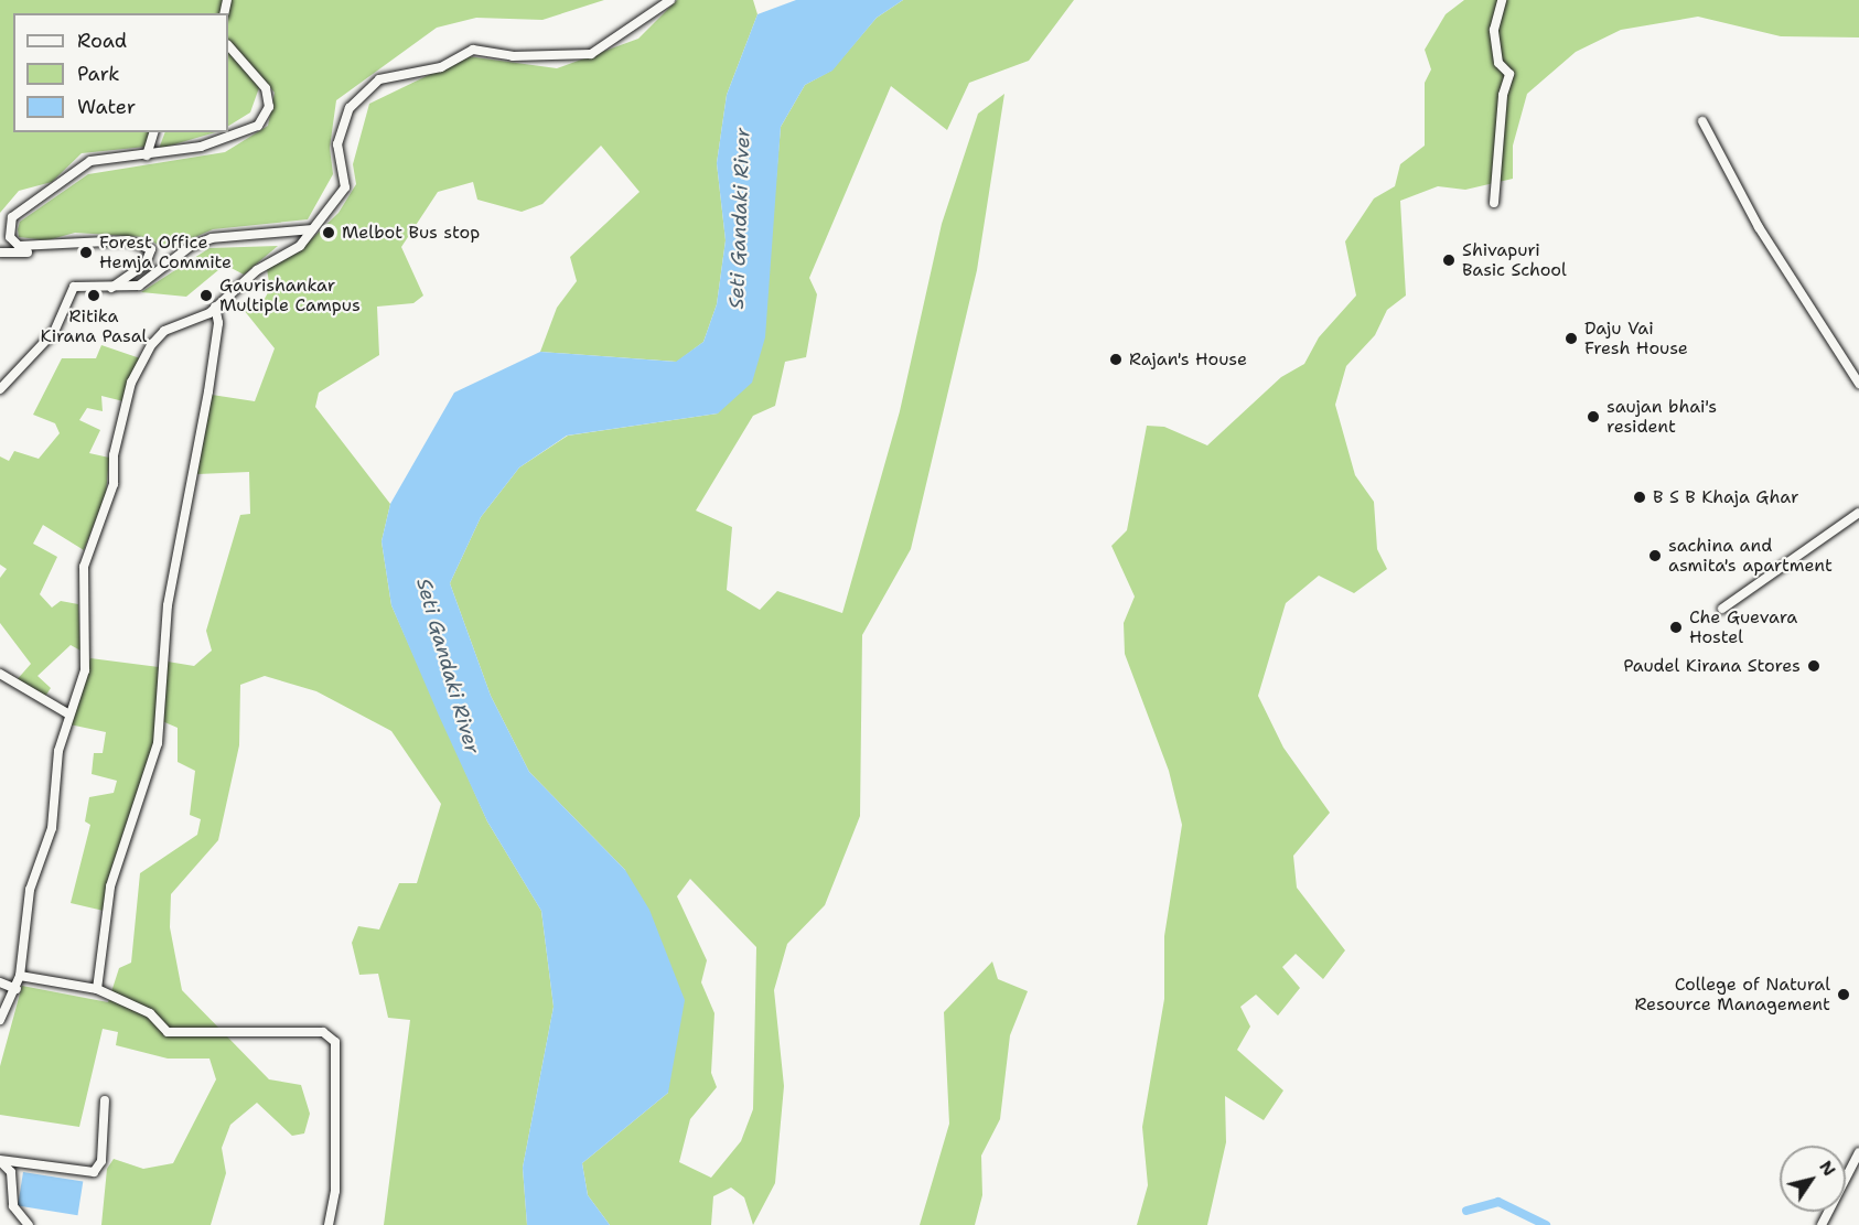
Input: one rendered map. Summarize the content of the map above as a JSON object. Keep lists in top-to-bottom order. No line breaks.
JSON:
{"water":["Seti Gandaki River"],"places":["Melbot Bus stop","Forest Office Hemja Commite","Shivapuri Basic School","Ritika Kirana Pasal","Gaurishankar Multiple Campus","Daju Vai Fresh House","Rajan's House","saujan bhai's resident","B S B Khaja Ghar","sachina and asmita's apartment","Che Guevara Hostel","Paudel Kirana Stores","College of Natural Resource Management"],"legend":["Road","Park","Water"],"north":"top right"}
